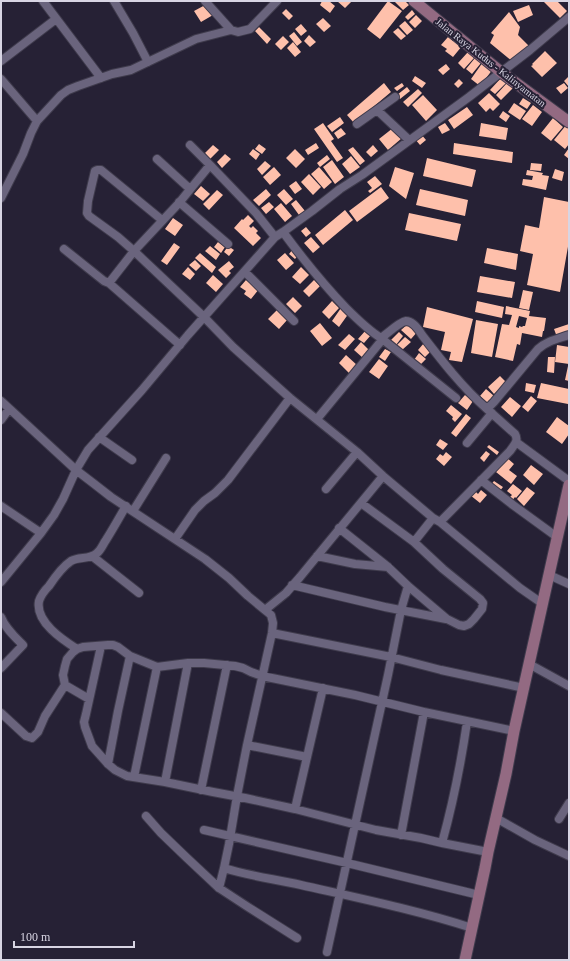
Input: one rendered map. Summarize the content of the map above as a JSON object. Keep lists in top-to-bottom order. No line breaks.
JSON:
{"streets":{"street":["Jalan Raya Kudus - Kalinyamatan"]},"scale_bar":"100 m"}
